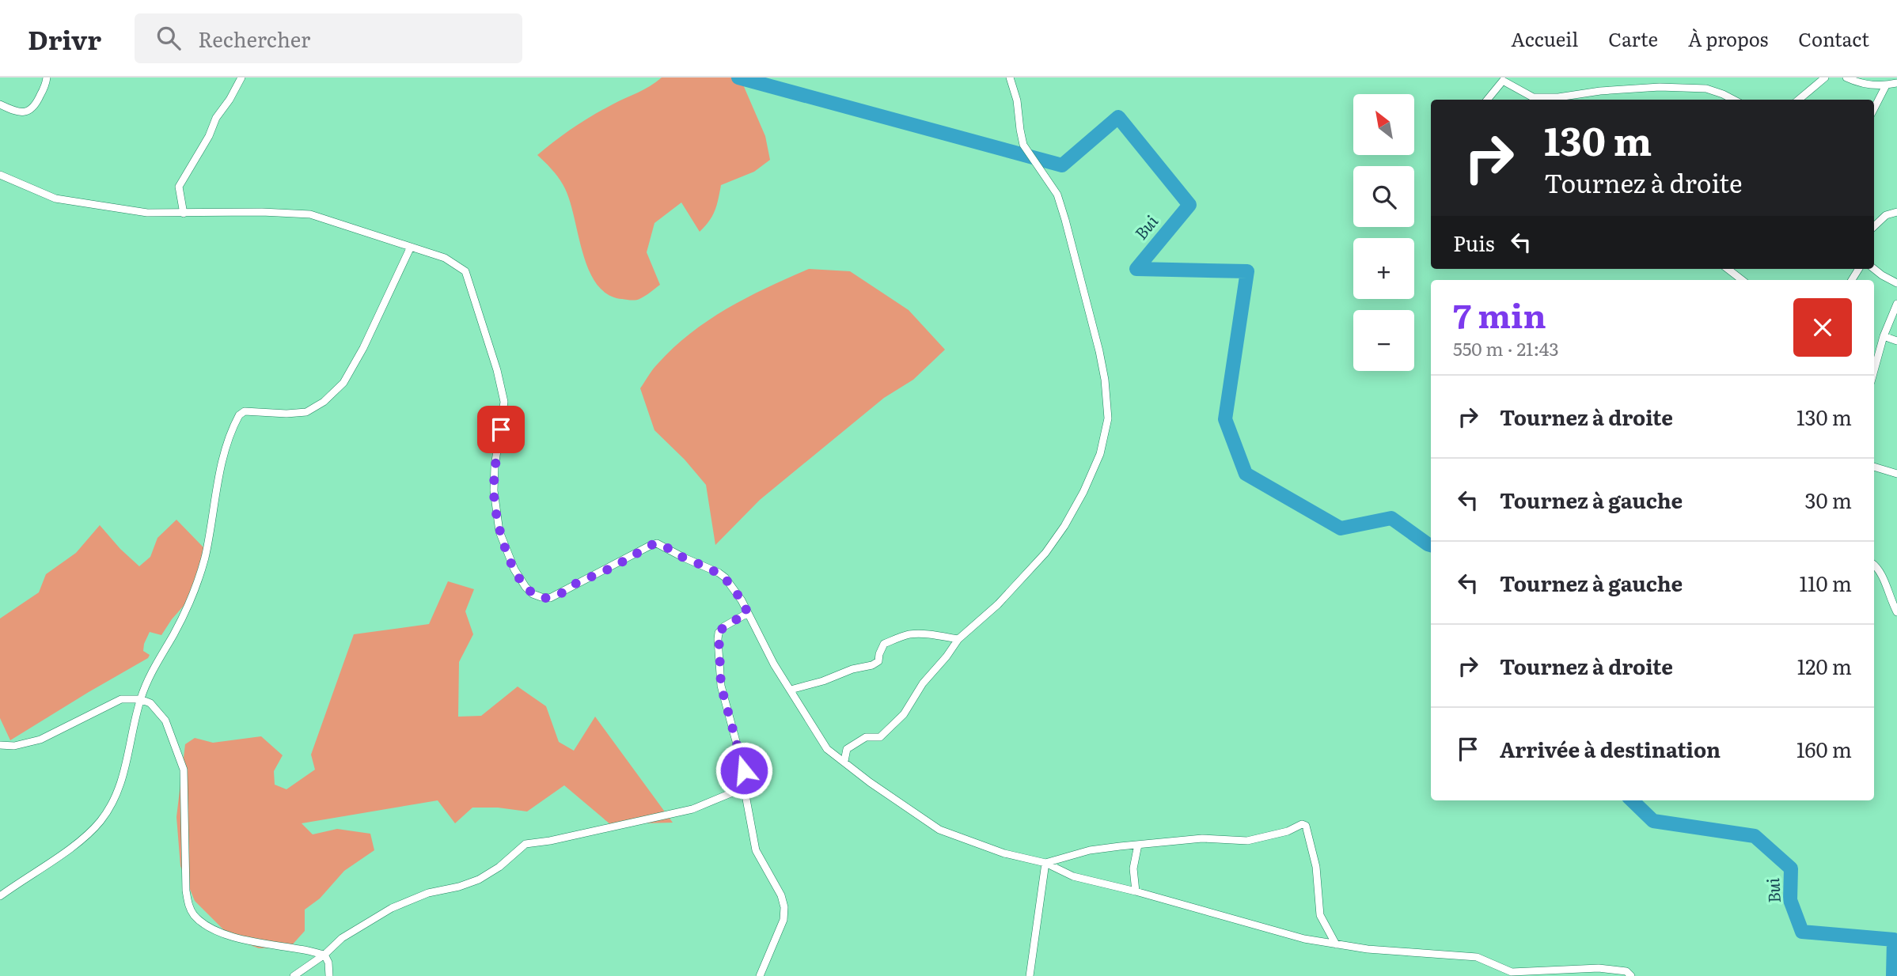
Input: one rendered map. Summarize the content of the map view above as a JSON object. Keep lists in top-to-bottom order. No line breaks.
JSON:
{"water":["Bui"],"north":"top left","page":{"header":"Drivr","search":"Rechercher","nav":["Accueil","Carte","À propos","Contact"],"map_buttons":["+","−"],"turn":["130 m","Tournez à droite"],"then":"Puis","heading":["7 min","550 m · 21:43"],"list":[{"name":"Tournez à droite","value":"130 m"},{"name":"Tournez à gauche","value":"30 m"},{"name":"Tournez à gauche","value":"110 m"},{"name":"Tournez à droite","value":"120 m"},{"name":"Arrivée à destination","value":"160 m"}]}}
